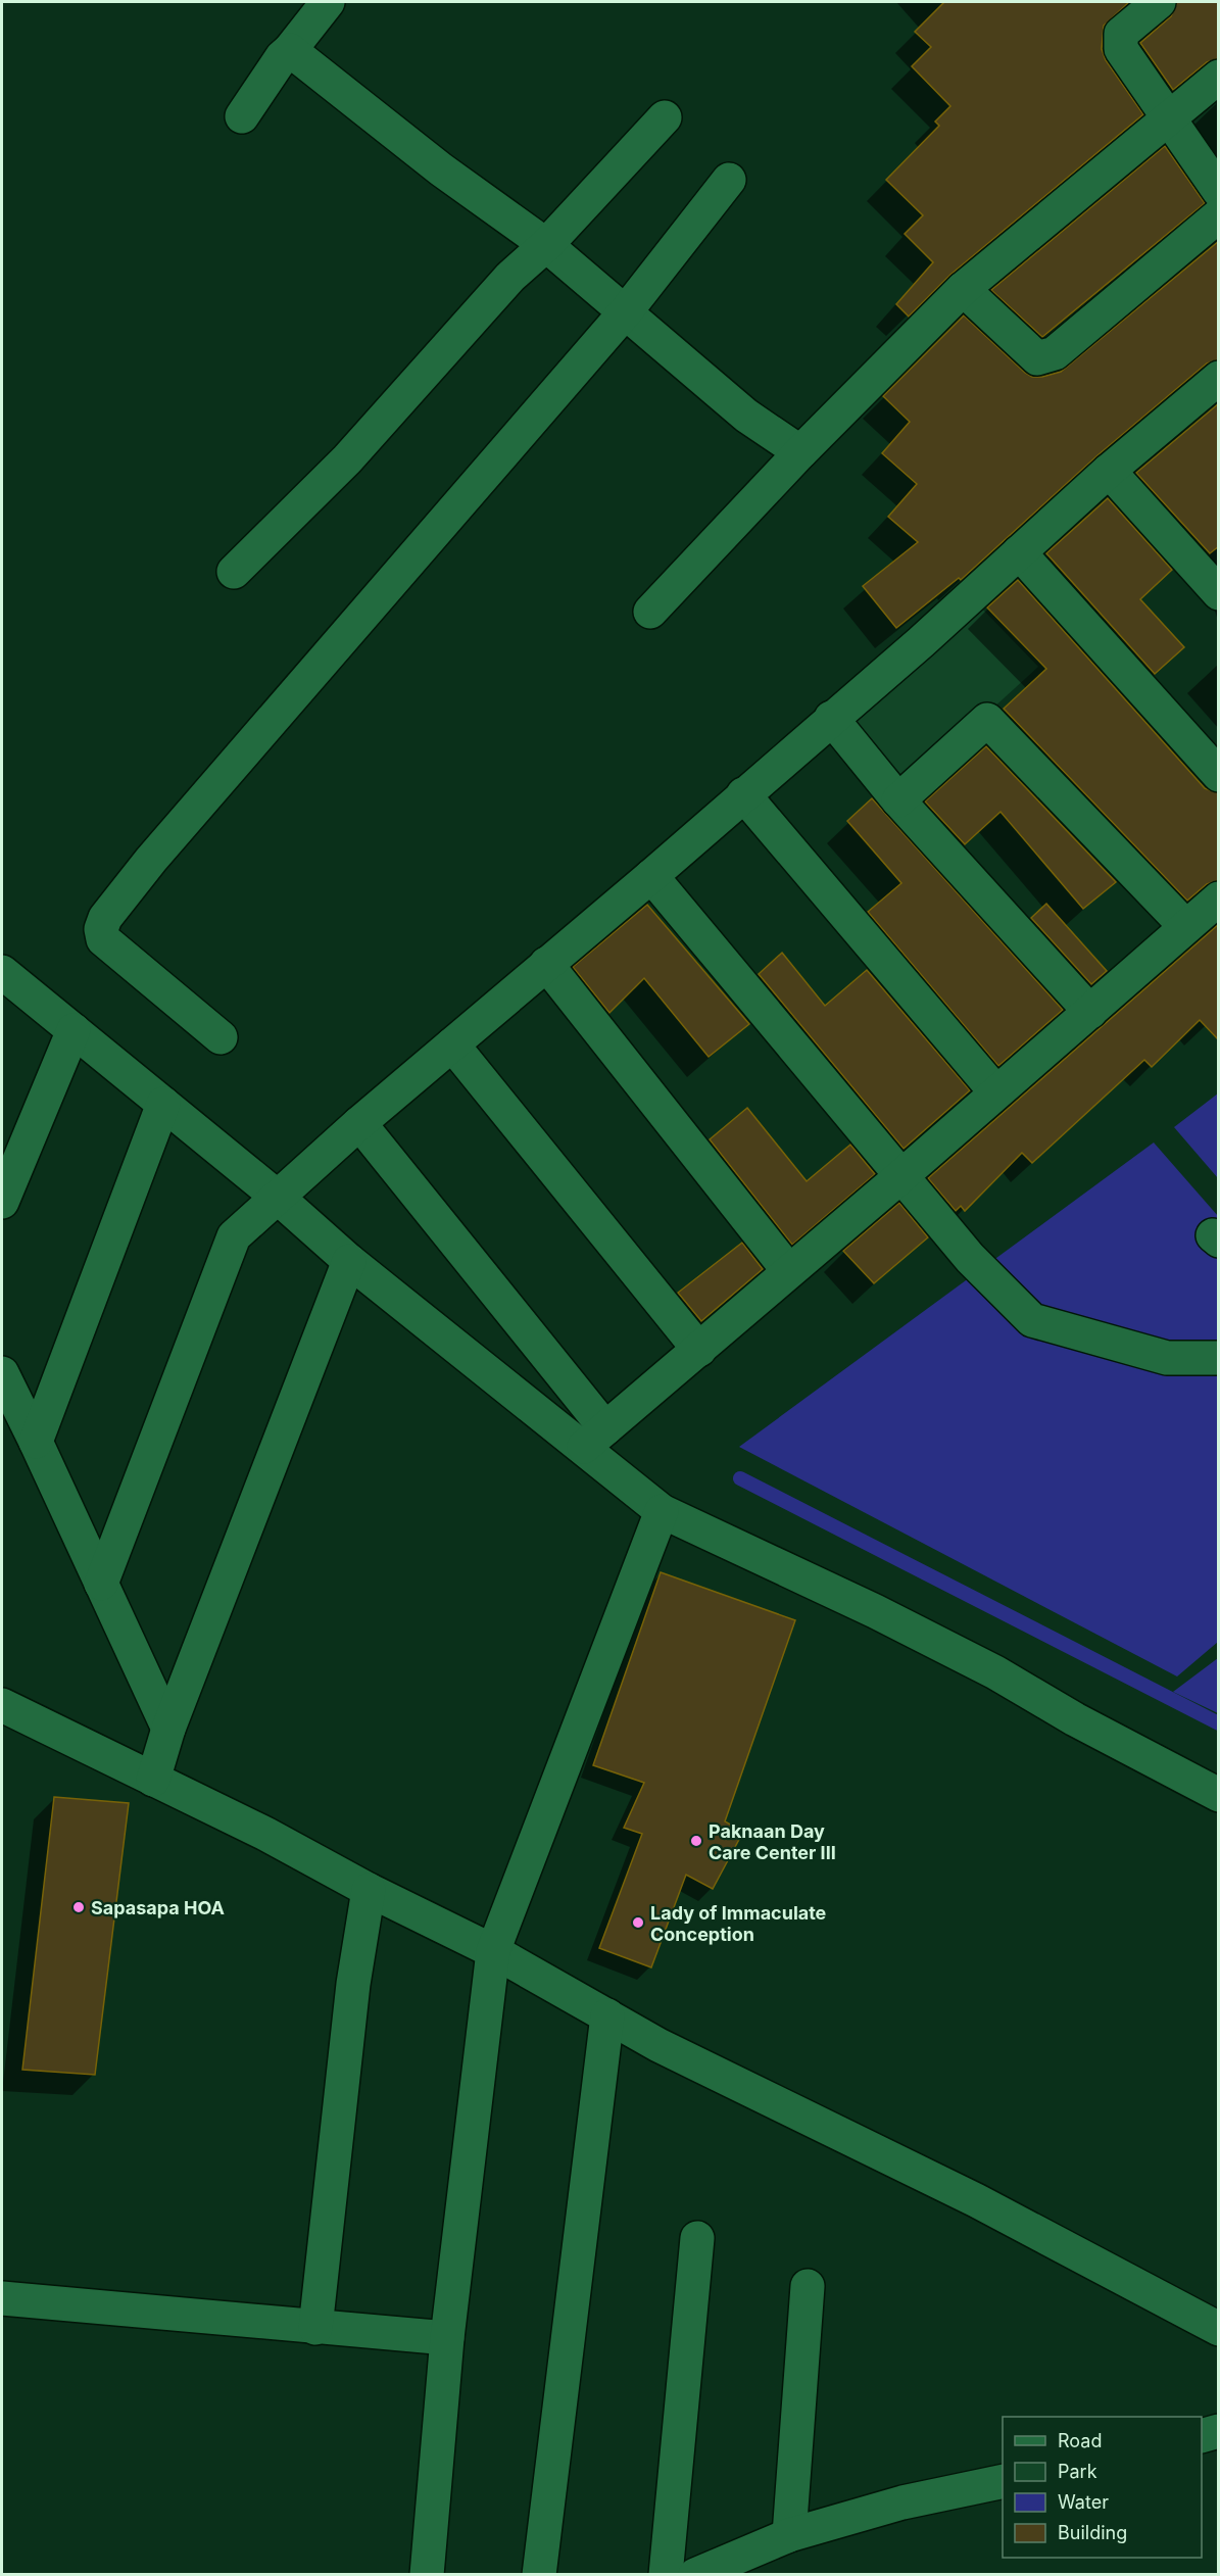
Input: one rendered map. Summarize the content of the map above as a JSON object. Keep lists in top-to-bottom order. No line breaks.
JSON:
{"places":["Paknaan Day Care Center III","Sapasapa HOA","Lady of Immaculate Conception"],"legend":["Road","Park","Water","Building"]}
